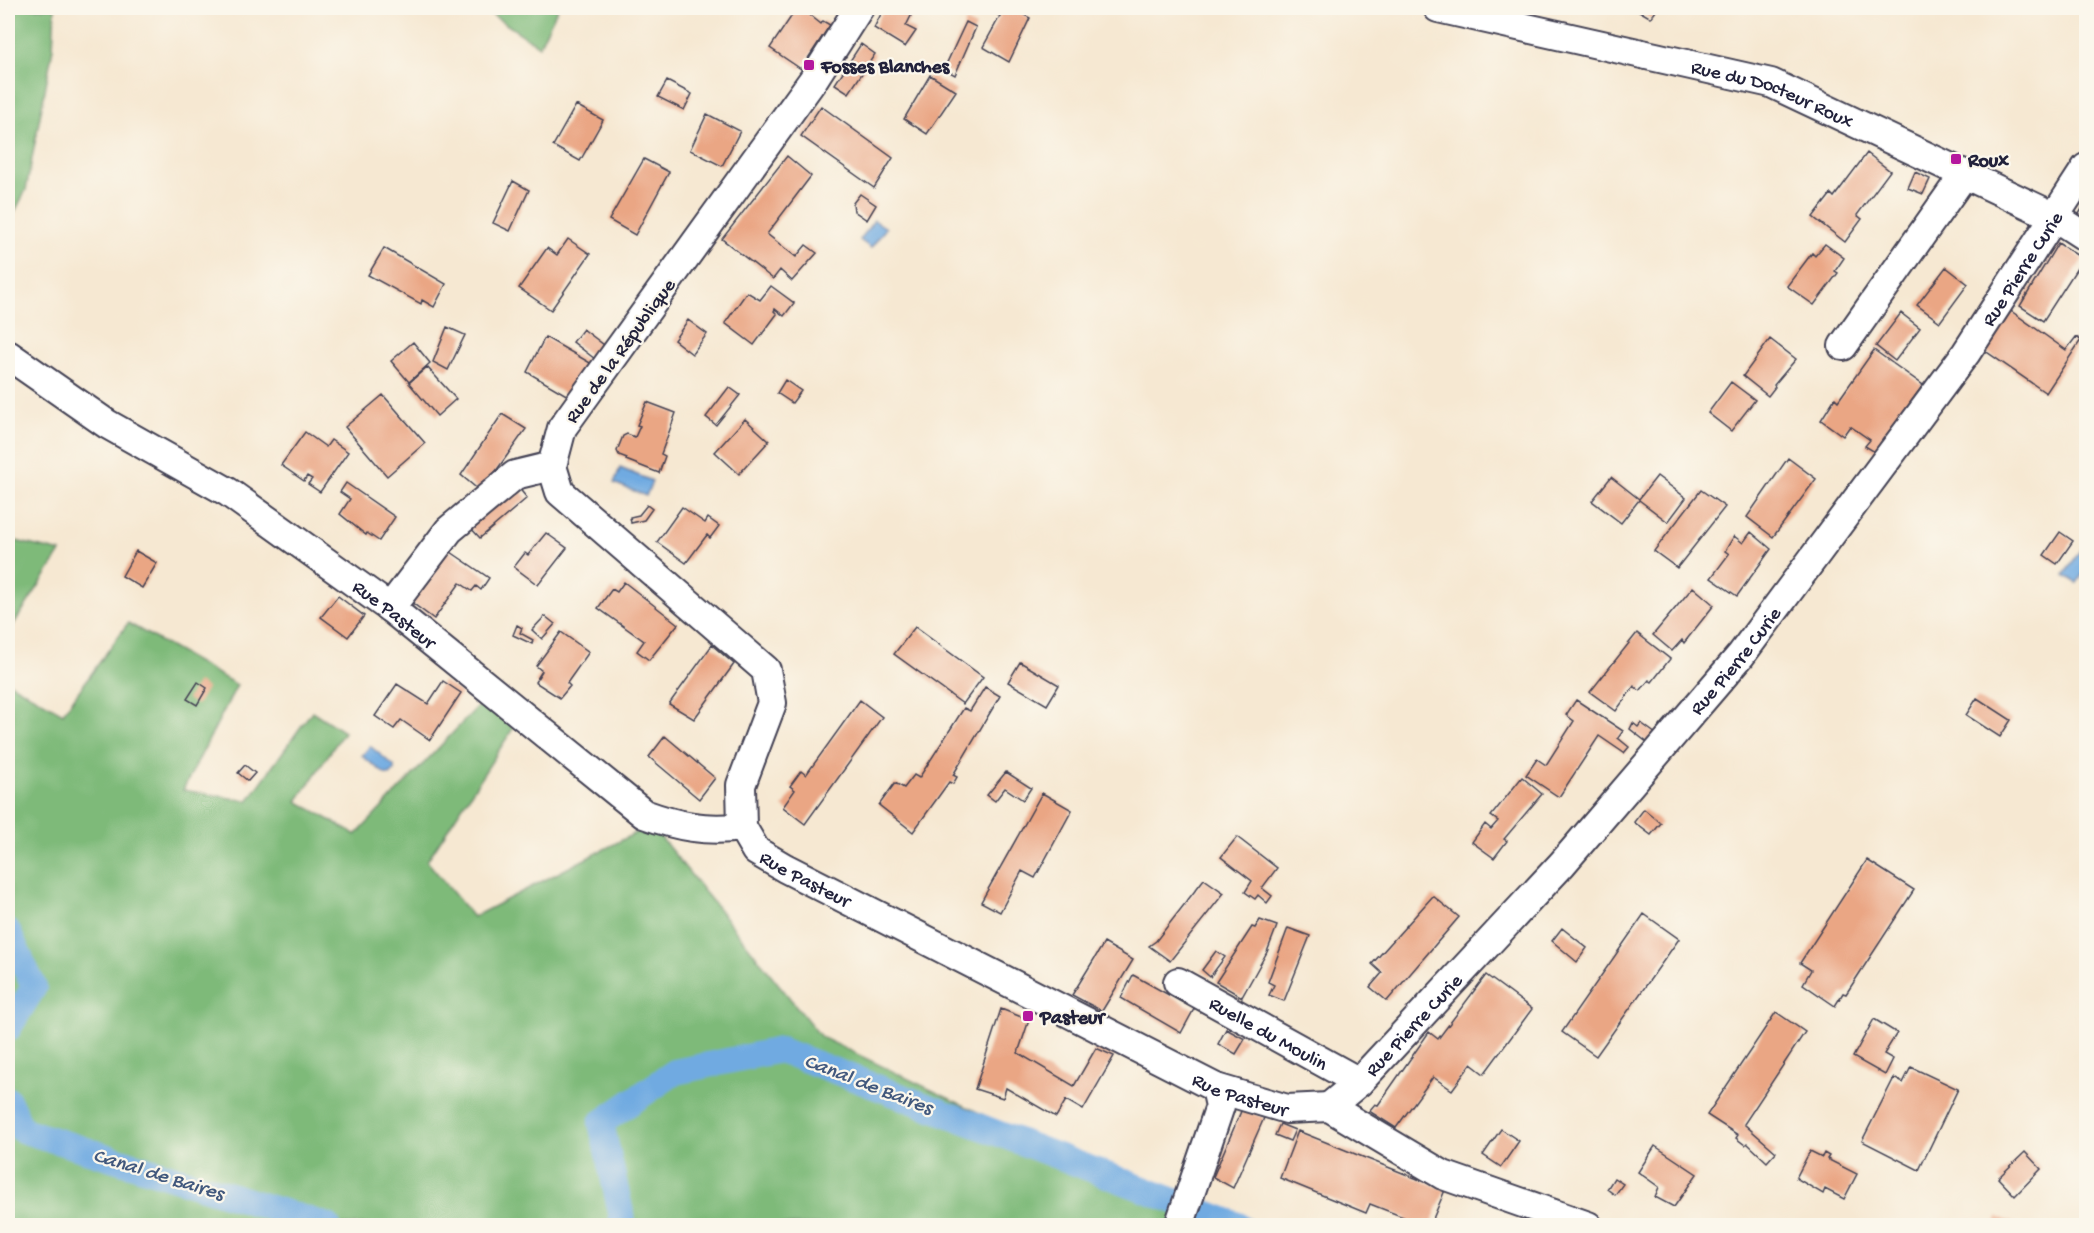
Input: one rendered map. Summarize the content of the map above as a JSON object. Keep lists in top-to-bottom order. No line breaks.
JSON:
{"streets":{"street":["Rue du Docteur Roux","Rue Pierre Curie","Rue de la République","Rue Pasteur","Ruelle du Moulin"]},"crossings":[["Rue du Docteur Roux","Rue Pierre Curie"],["Rue Pierre Curie","Rue Pasteur"],["Rue Pierre Curie","Ruelle du Moulin"]],"water":["Canal de Baires"],"places":{"transit":["Fosses Blanches","Roux","Pasteur"]}}
